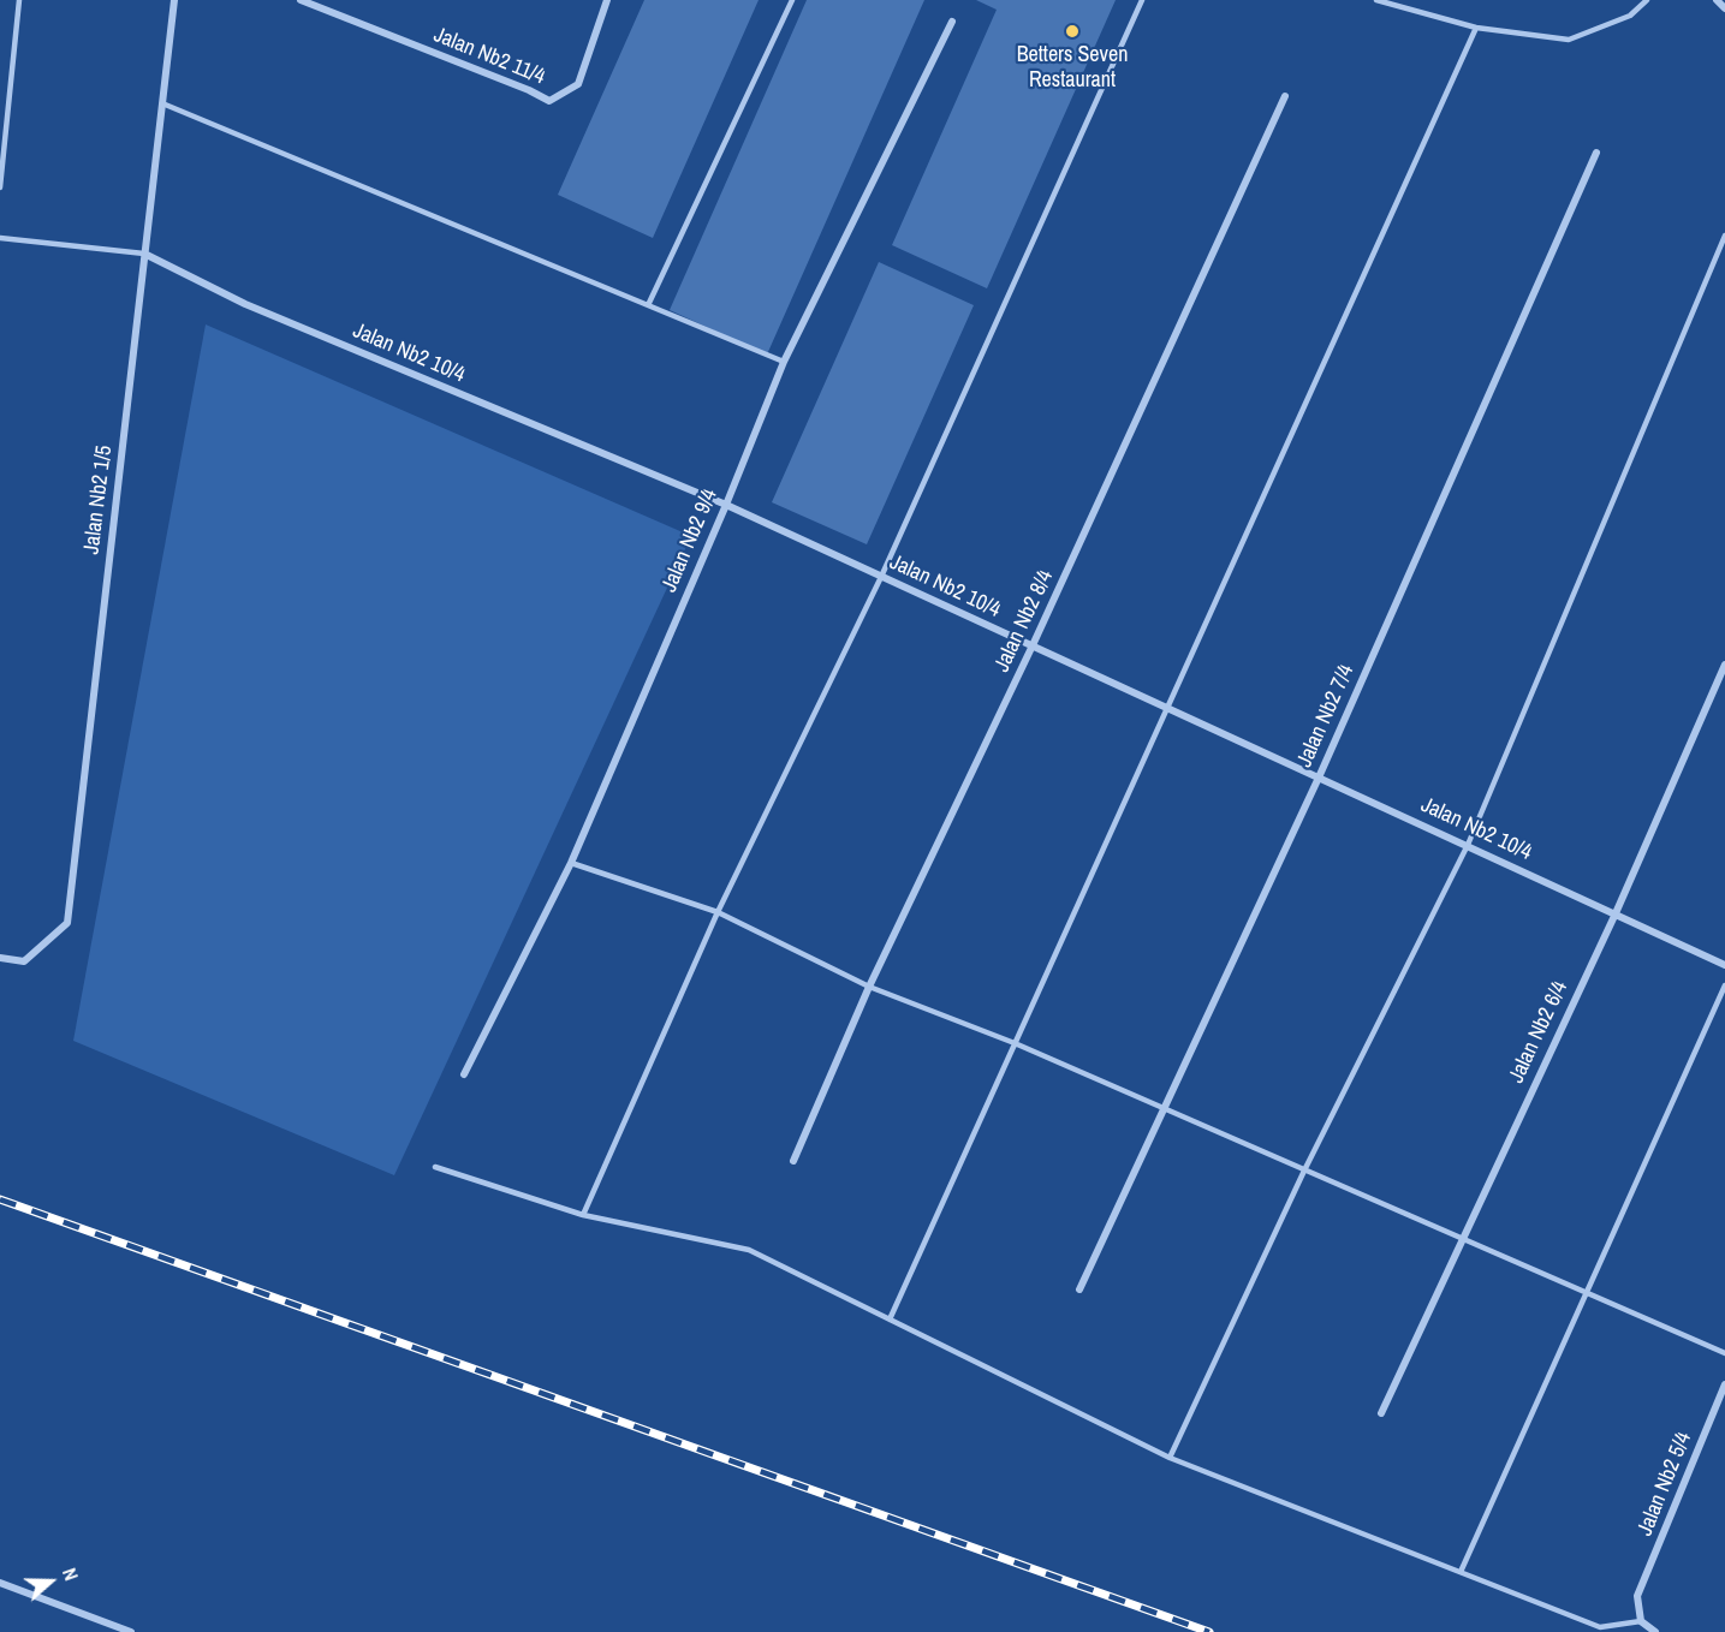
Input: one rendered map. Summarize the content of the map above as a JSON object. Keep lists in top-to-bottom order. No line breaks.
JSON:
{"streets":{"street":["Jalan Nb2 11/4","Jalan Nb2 10/4","Jalan Nb2 1/5","Jalan Nb2 9/4","Jalan Nb2 8/4","Jalan Nb2 7/4","Jalan Nb2 6/4","Jalan Nb2 5/4"]},"crossings":[["Jalan Nb2 10/4","Jalan Nb2 1/5"],["Jalan Nb2 10/4","Jalan Nb2 9/4"],["Jalan Nb2 10/4","Jalan Nb2 8/4"],["Jalan Nb2 10/4","Jalan Nb2 7/4"],["Jalan Nb2 10/4","Jalan Nb2 6/4"]],"places":["Betters Seven Restaurant"],"north":"right"}
